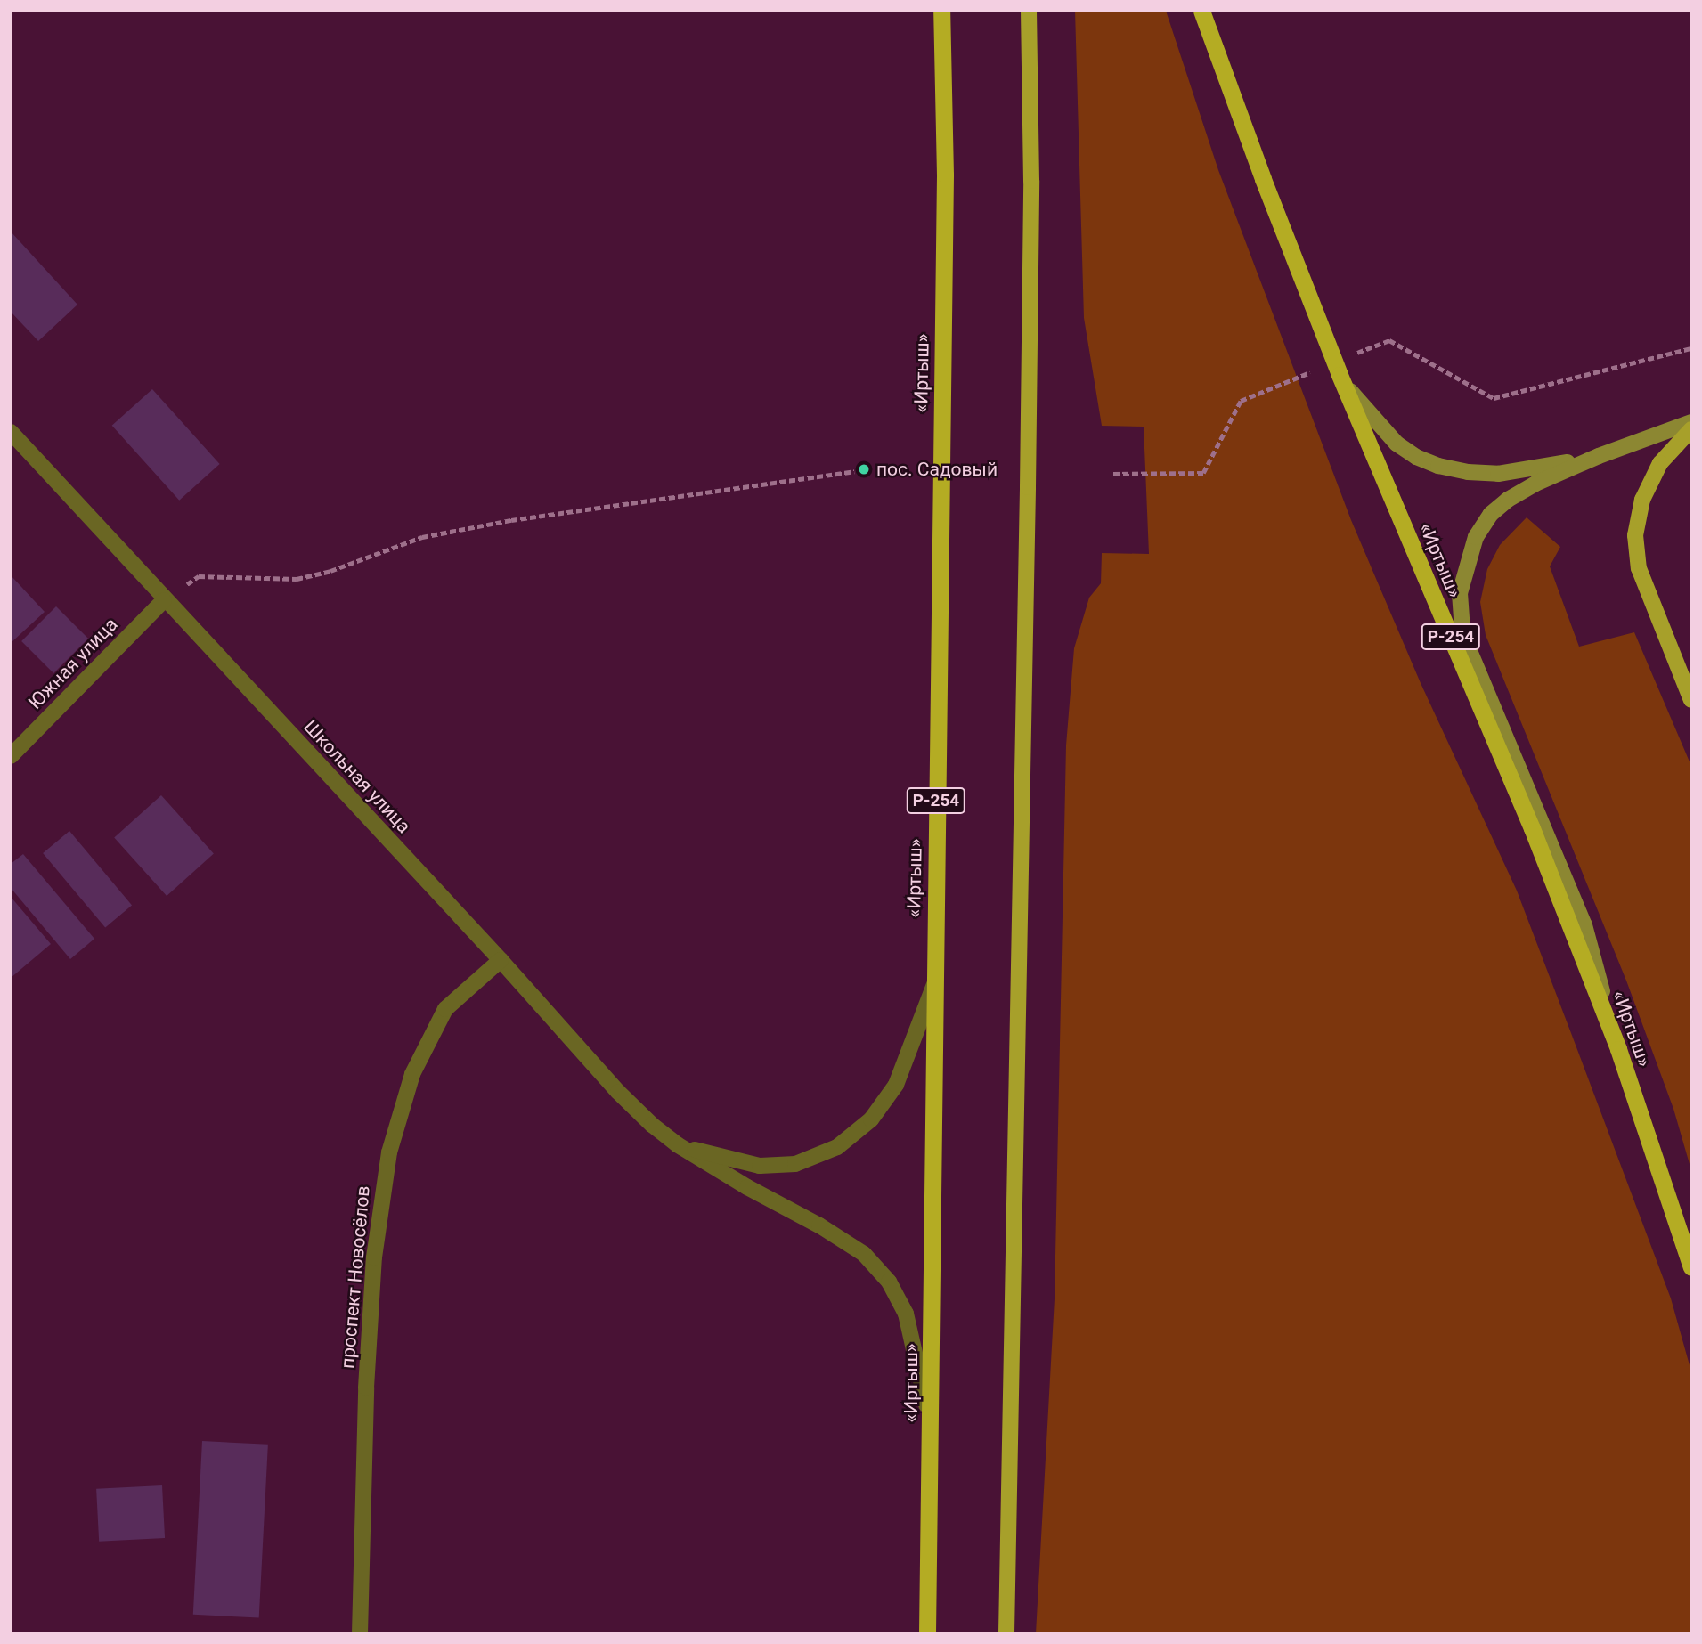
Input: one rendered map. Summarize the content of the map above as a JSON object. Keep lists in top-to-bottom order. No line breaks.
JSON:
{"streets":{"highway":["«Иртыш»","Р-254"],"street":["Южная улица","Школьная улица","проспект Новосёлов"]},"crossings":[["«Иртыш»","Школьная улица"],["Южная улица","Школьная улица"],["Школьная улица","проспект Новосёлов"]],"places":["пос. Садовый"]}
